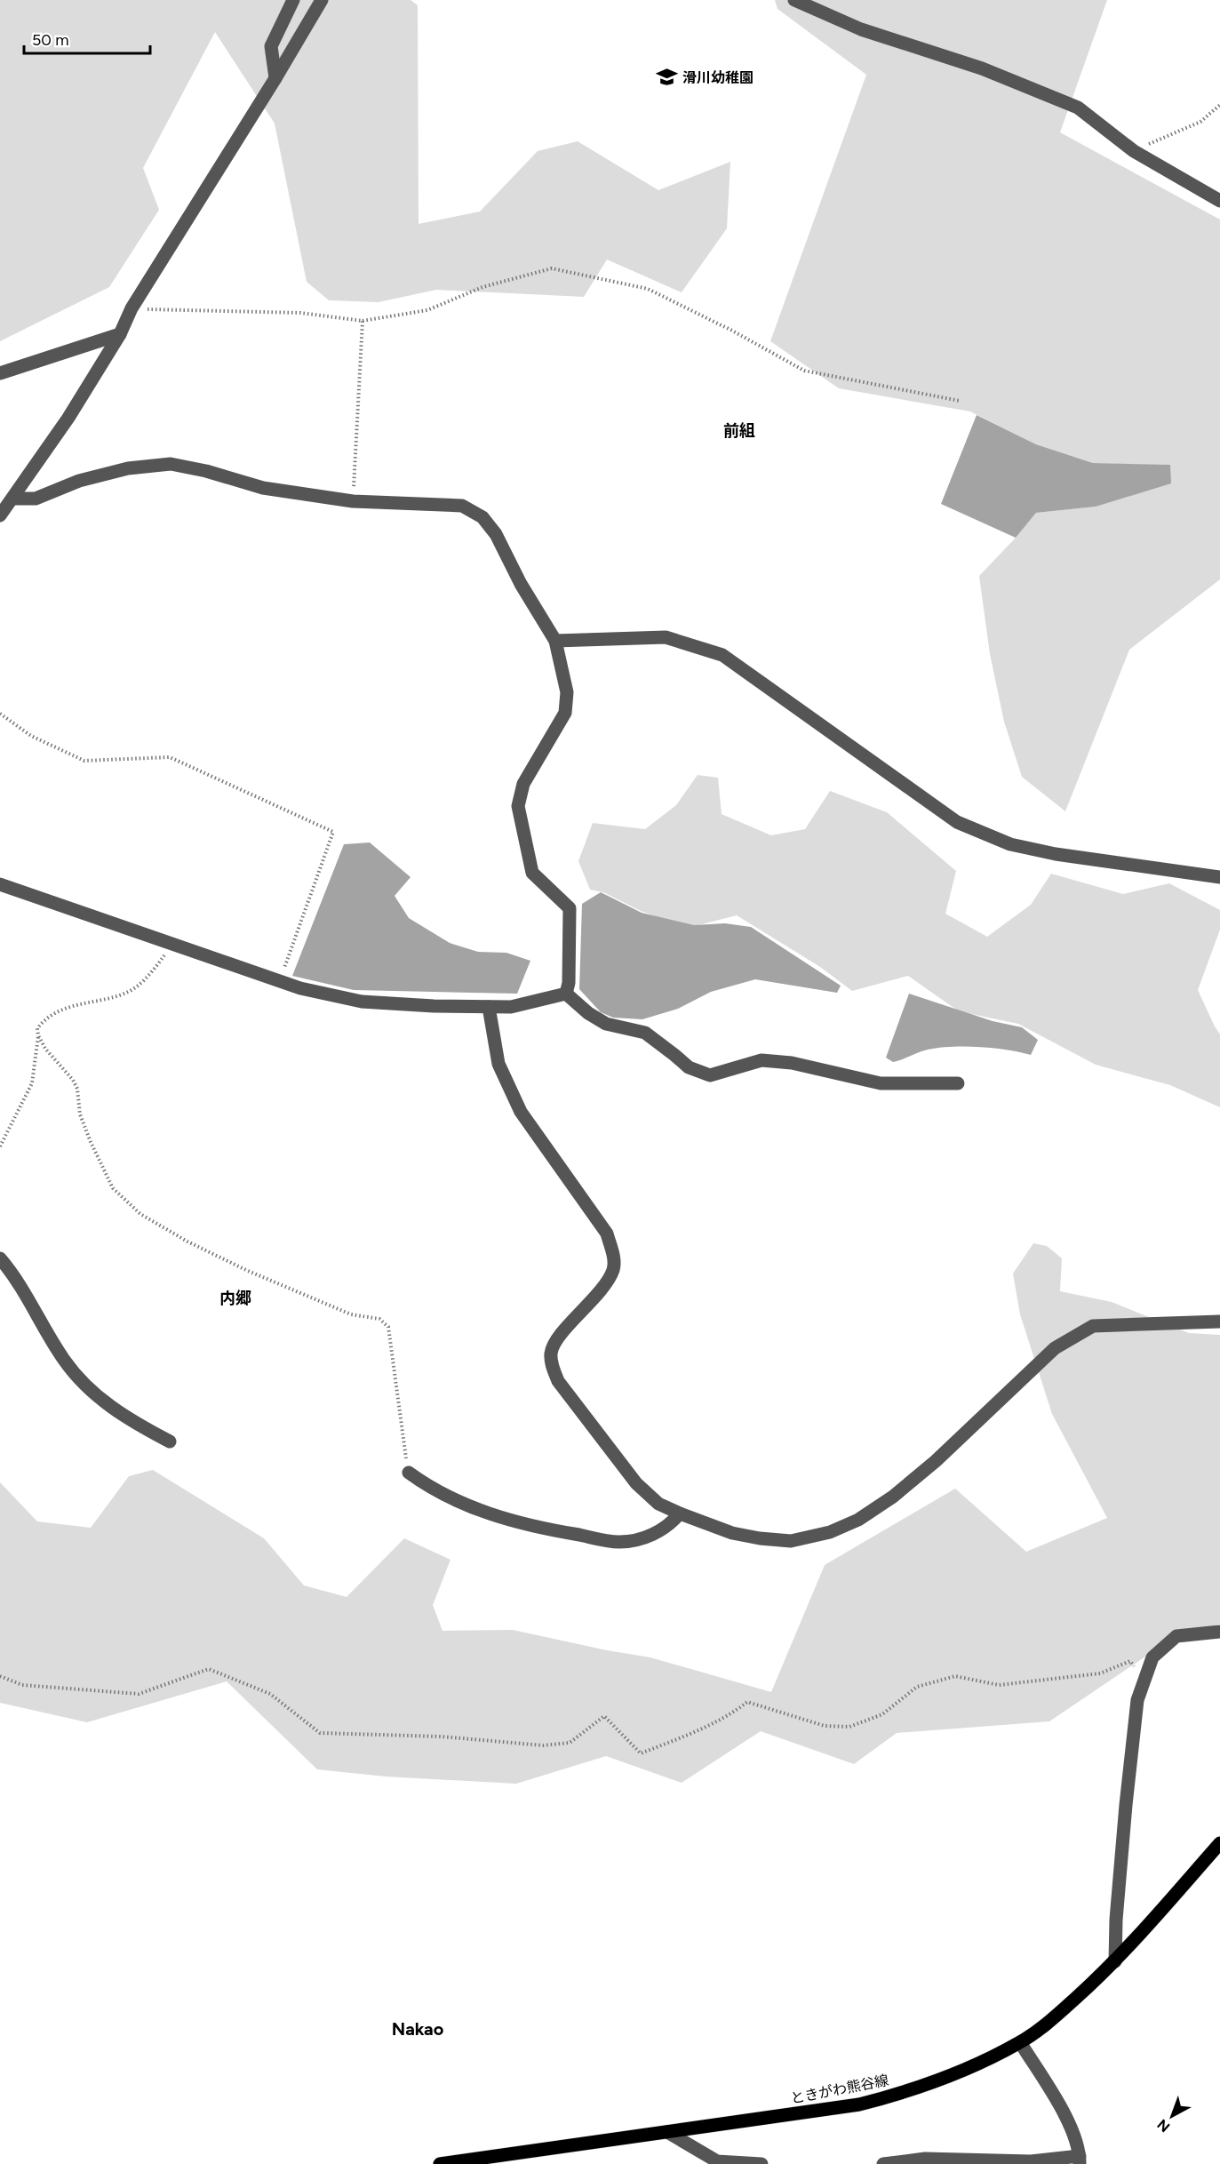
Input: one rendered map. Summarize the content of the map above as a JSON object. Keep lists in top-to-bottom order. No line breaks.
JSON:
{"streets":{"main road":["ときがわ熊谷線"]},"districts":["前組","内郷","Nakao"],"places":{"school or university":["滑川幼稚園"]},"scale_bar":"50 m","north":"bottom left"}
